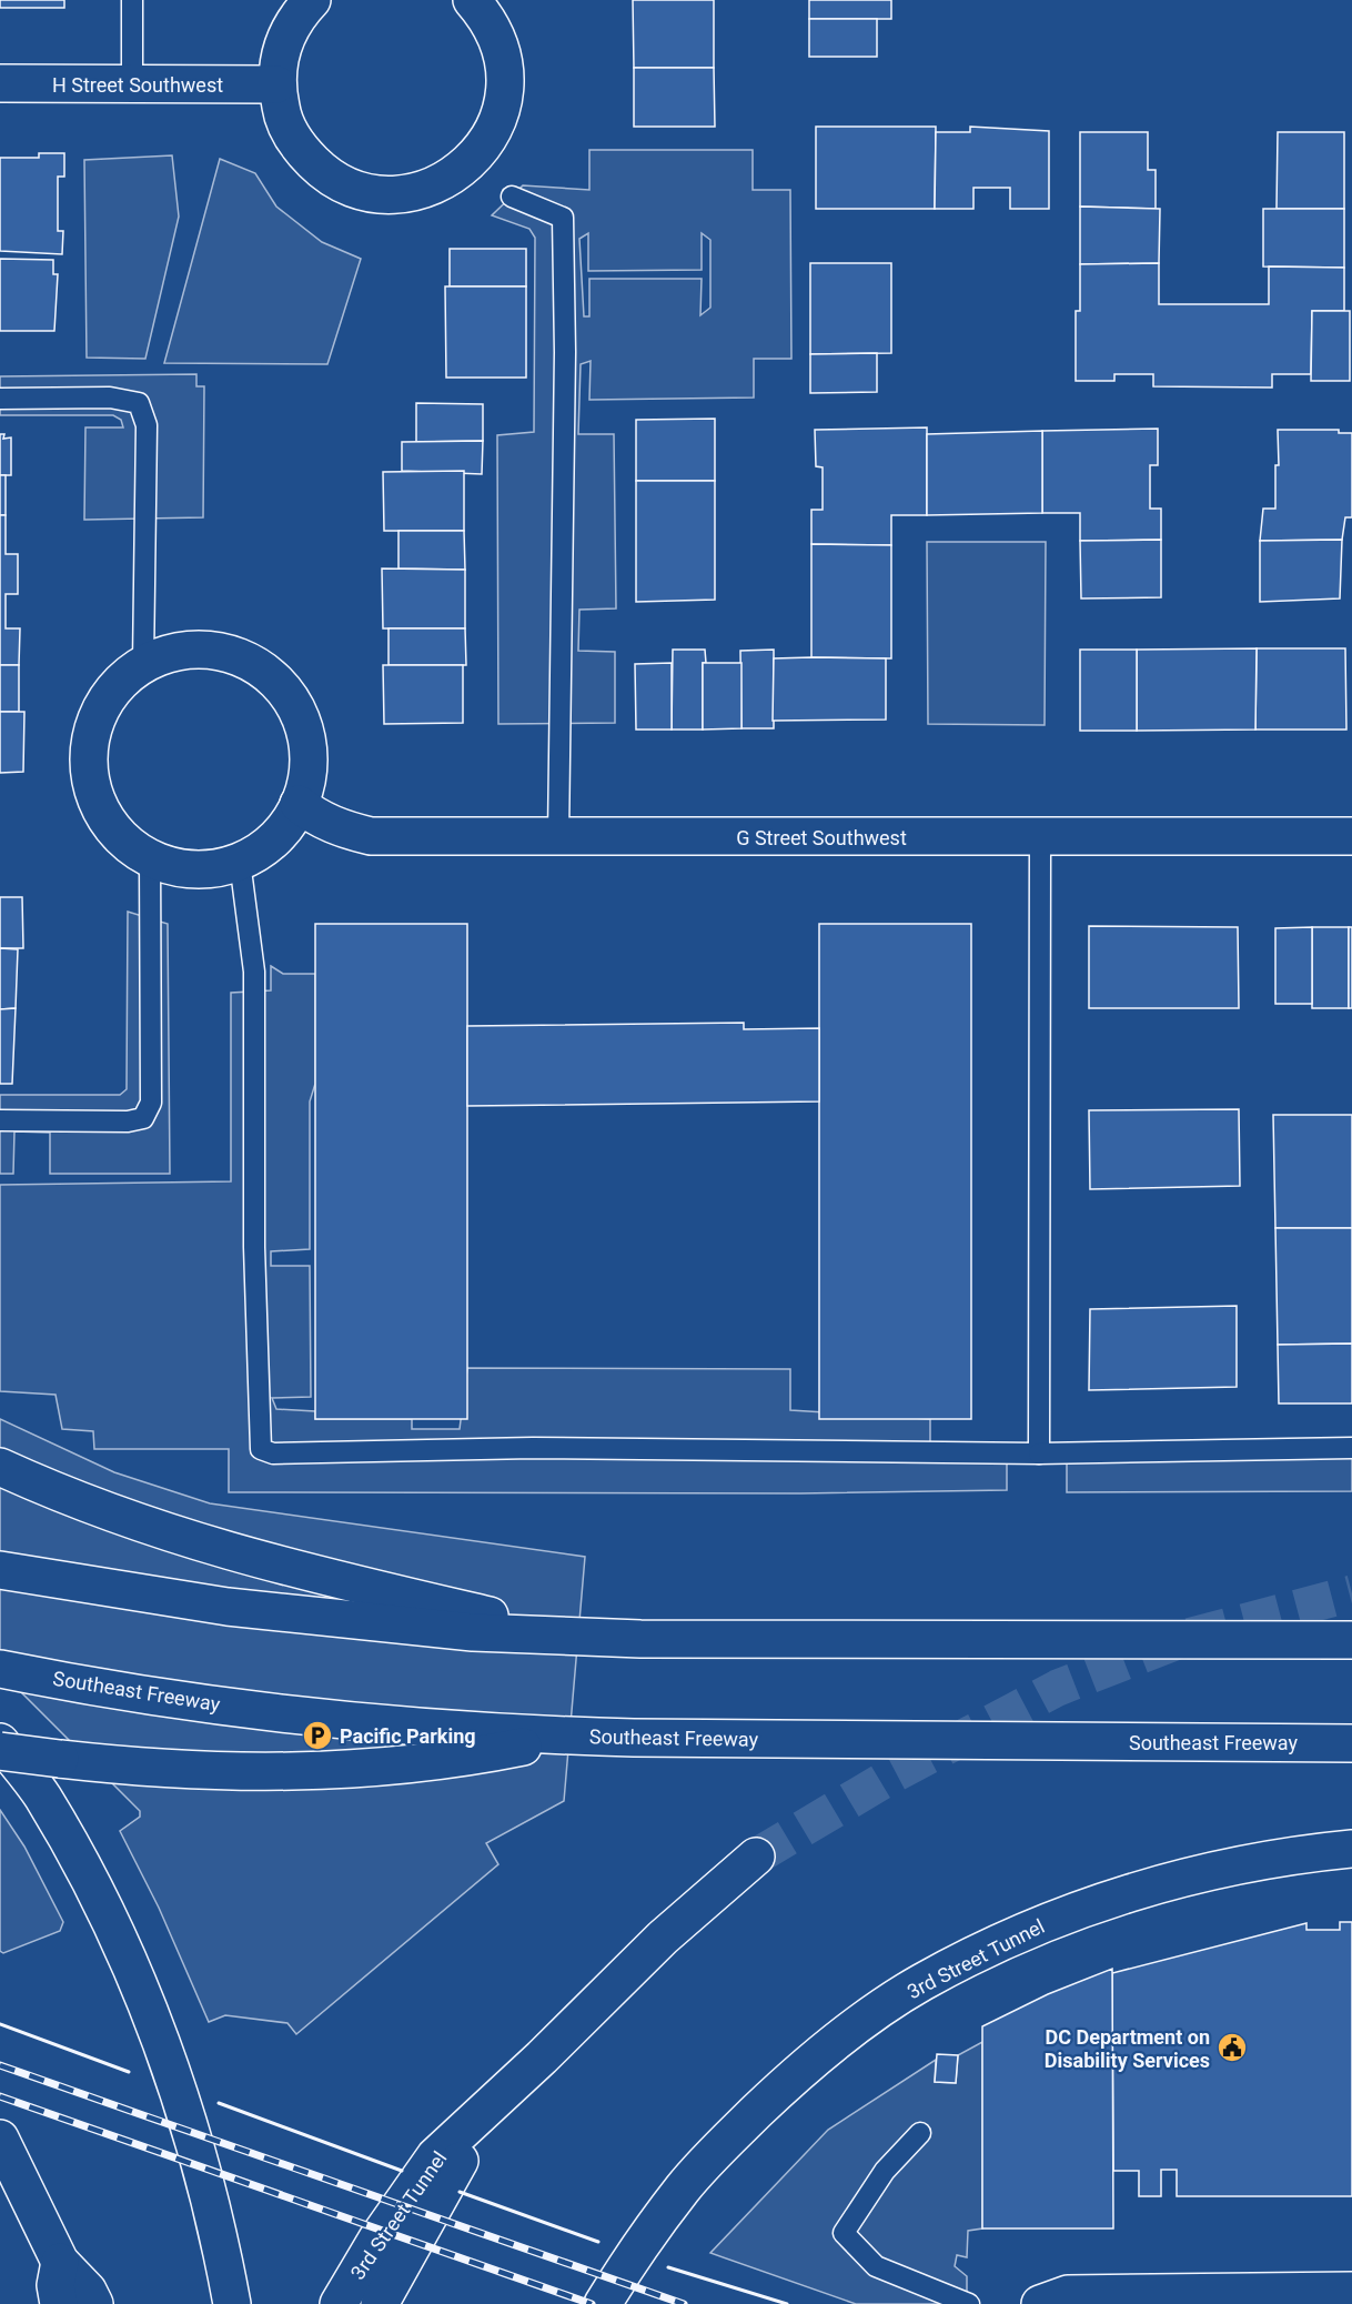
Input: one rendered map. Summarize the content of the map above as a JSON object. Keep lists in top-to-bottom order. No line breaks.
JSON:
{"streets":{"main road":["H Street Southwest","G Street Southwest","Southeast Freeway","3rd Street Tunnel"]},"places":{"parking":["Pacific Parking"],"public building":["DC Department on Disability Services"]}}
